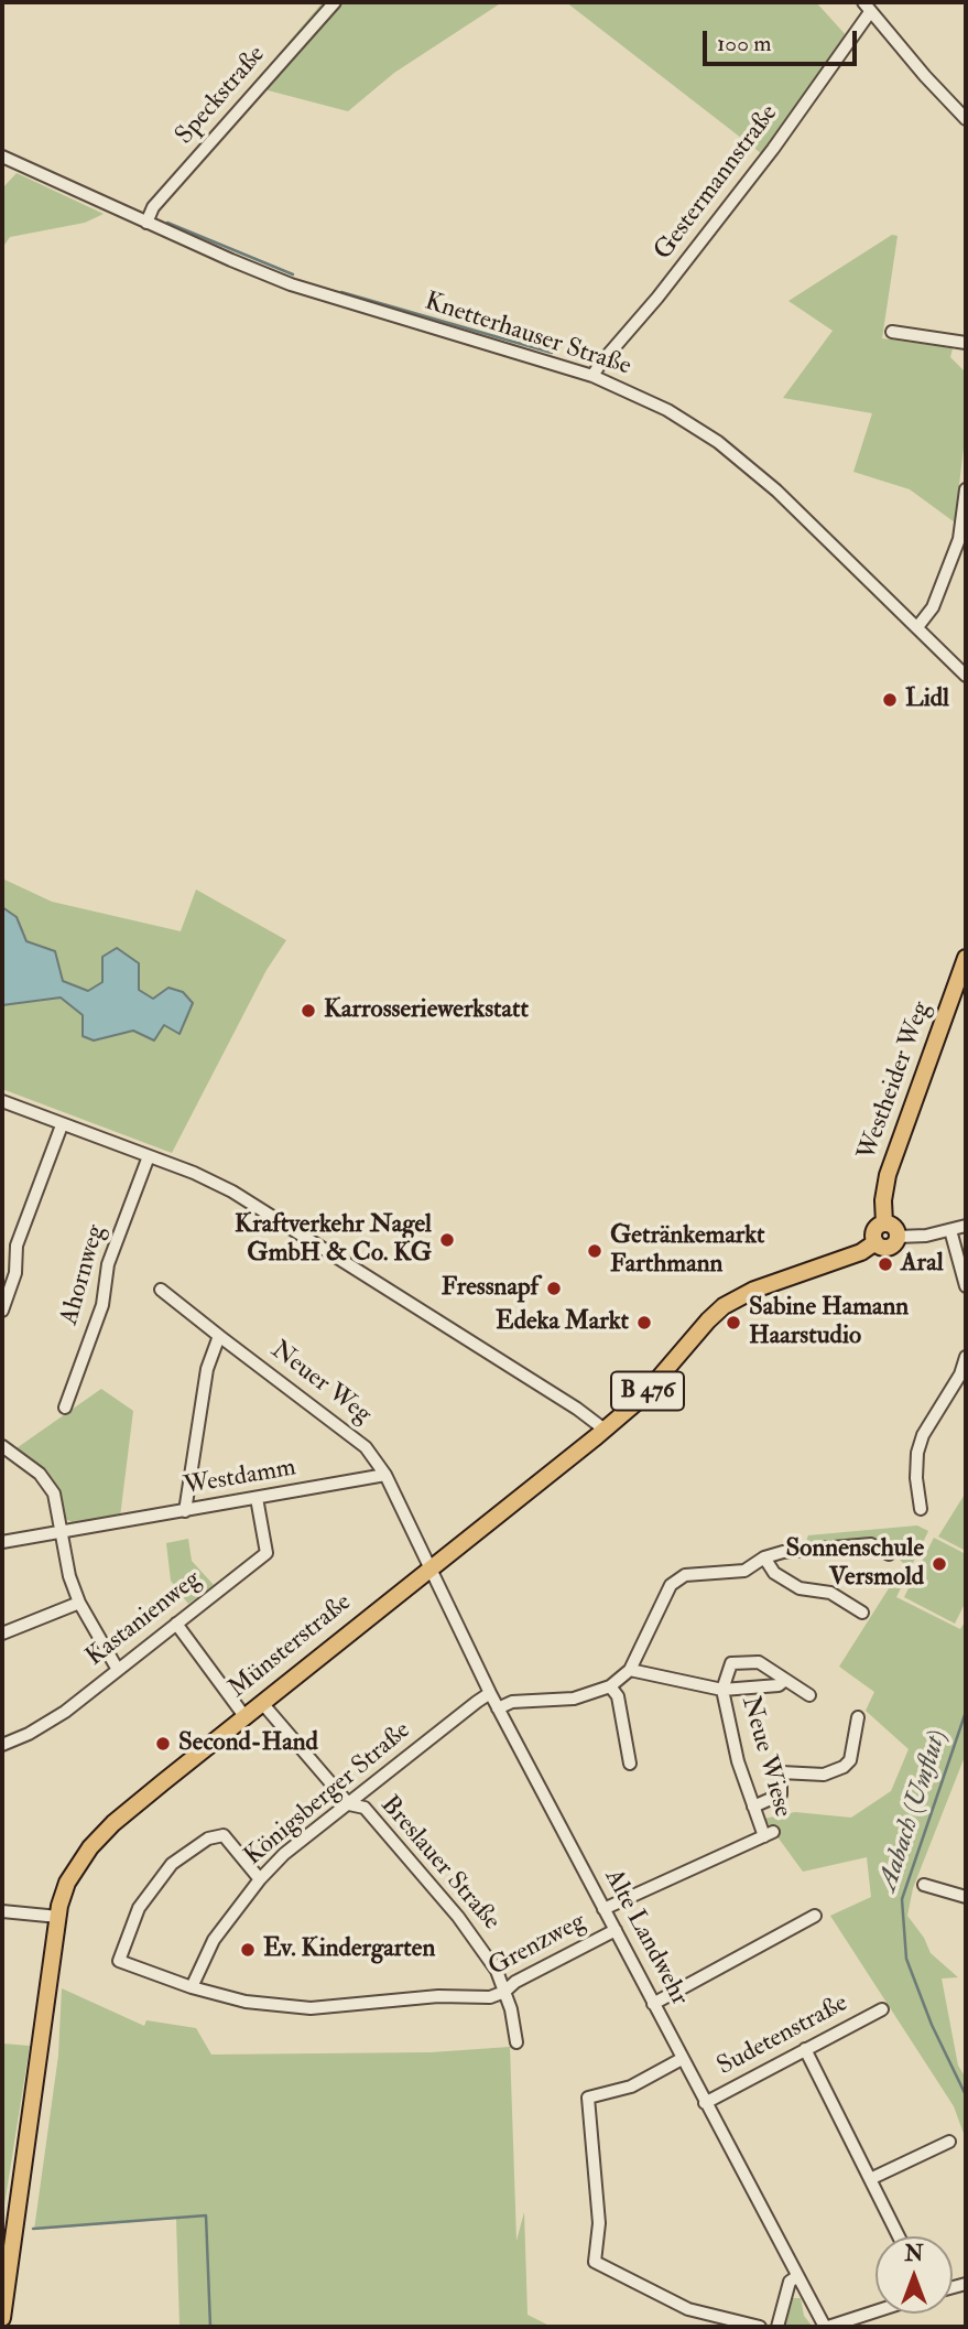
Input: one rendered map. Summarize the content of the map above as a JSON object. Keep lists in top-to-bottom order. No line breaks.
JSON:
{"streets":{"main road":["Westheider Weg","B 476","Münsterstraße"],"street":["Speckstraße","Gestermannstraße","Knetterhauser Straße","Ahornweg","Neuer Weg","Westdamm","Kastanienweg","Neue Wiese","Königsberger Straße","Breslauer Straße","Alte Landwehr","Grenzweg","Sudetenstraße"]},"crossings":[["Speckstraße","Knetterhauser Straße"],["Gestermannstraße","Knetterhauser Straße"],["Westheider Weg","Münsterstraße"],["Neuer Weg","Westdamm"],["Westdamm","Kastanienweg"],["Münsterstraße","Breslauer Straße"],["Münsterstraße","Alte Landwehr"],["Neue Wiese","Alte Landwehr"],["Königsberger Straße","Breslauer Straße"],["Königsberger Straße","Alte Landwehr"],["Königsberger Straße","Grenzweg"],["Breslauer Straße","Grenzweg"],["Alte Landwehr","Grenzweg"],["Alte Landwehr","Sudetenstraße"]],"water":["Aabach (Umflut)"],"places":["Lidl","Karrosseriewerkstatt","Kraftverkehr Nagel GmbH & Co. KG","Getränkemarkt Farthmann","Aral","Fressnapf","Edeka Markt","Sabine Hamann Haarstudio","Sonnenschule Versmold","Second-Hand","Ev. Kindergarten"],"scale_bar":"100 m","north":"top"}
